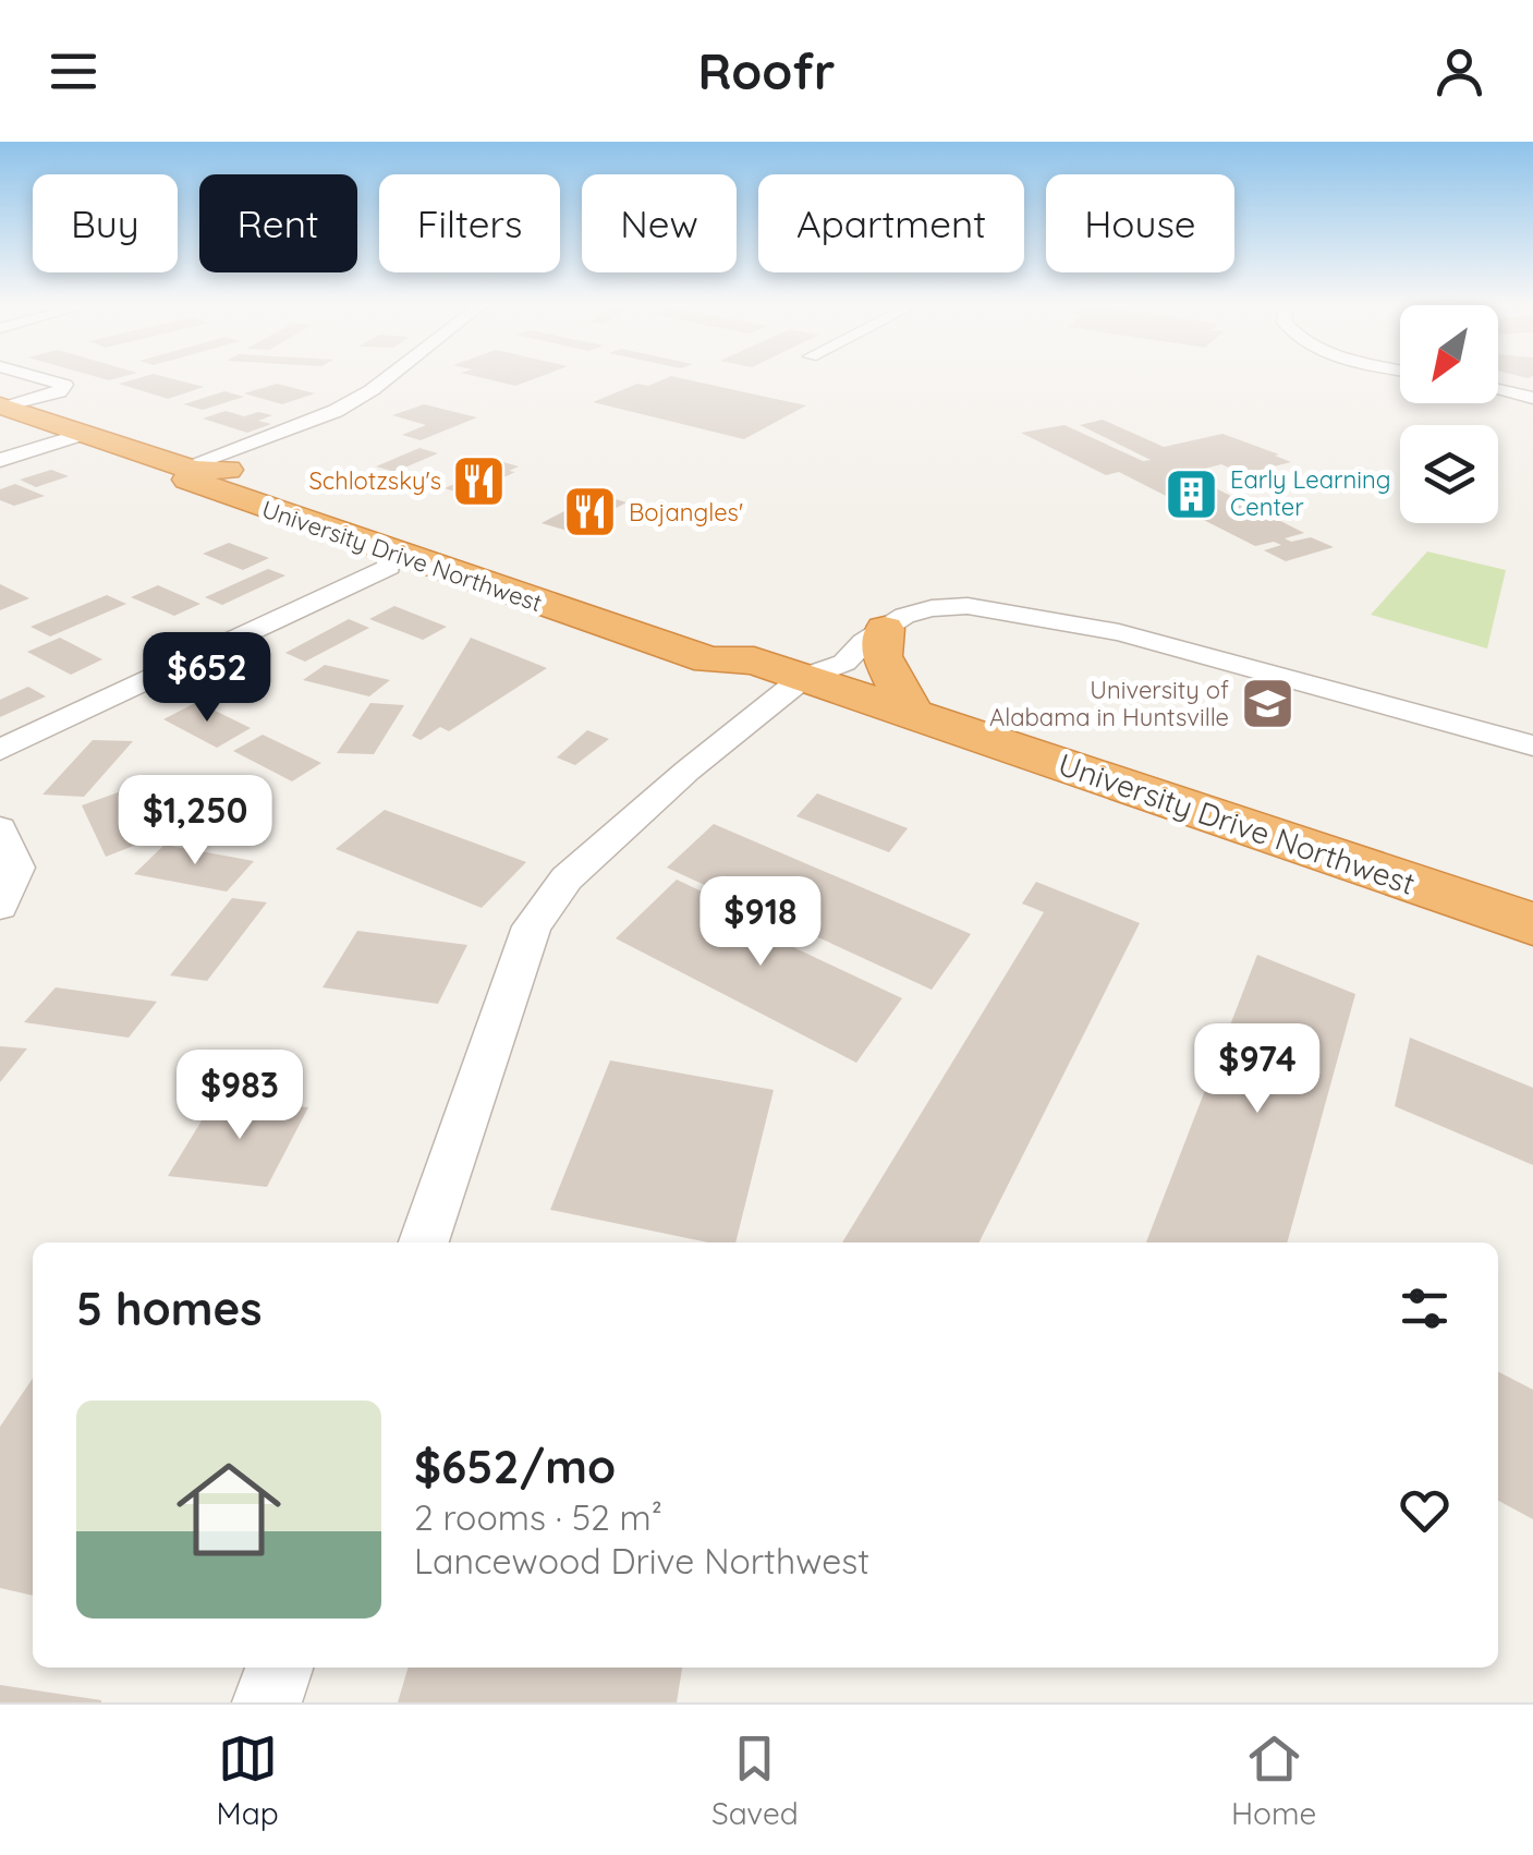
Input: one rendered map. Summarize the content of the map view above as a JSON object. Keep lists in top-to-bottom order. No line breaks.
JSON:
{"streets":{"highway":["University Drive Northwest"]},"places":{"restaurant":["Schlotzsky's","Bojangles'"],"building":["Early Learning Center"],"school or university":["University of Alabama in Huntsville"]},"north":"bottom left","page":{"header":"Roofr","chip":["Buy","Rent","Filters","New","Apartment","House"],"price":["$652","$1,250","$918","$974","$983"],"heading":"5 homes","list":[{"name":"$652/mo","note":"2 rooms · 52 m² · Lancewood Drive Northwest"}],"tabs":["Map","Saved","Home"]}}
